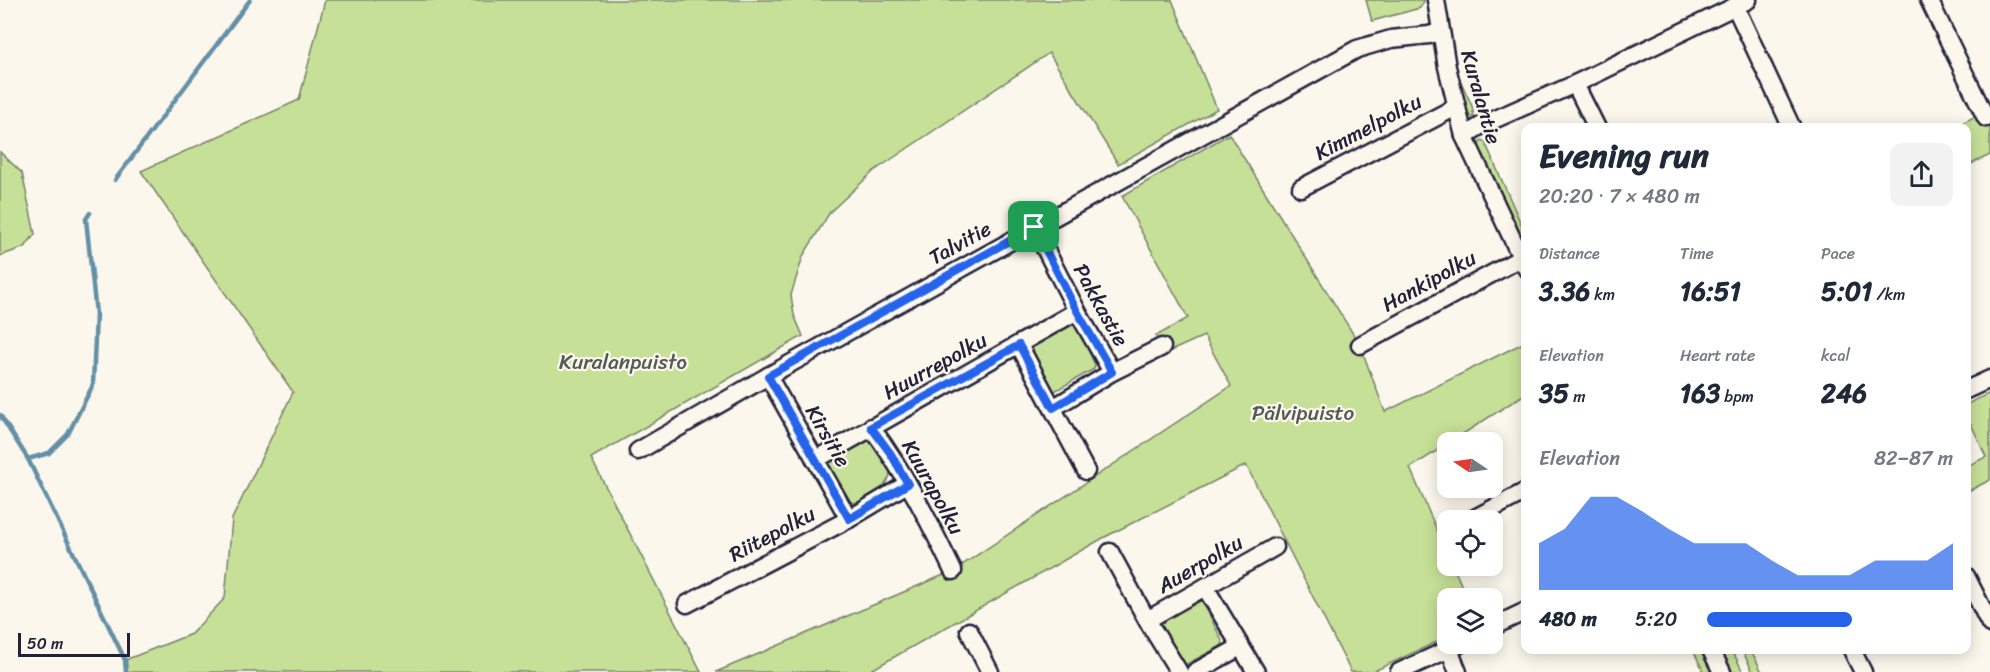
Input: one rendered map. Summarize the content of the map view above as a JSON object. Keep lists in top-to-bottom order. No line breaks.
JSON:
{"streets":{"street":["Kuralantie","Kimmelpolku","Talvitie","Hankipolku","Pakkastie","Huurrepolku","Kirsitie","Kuurapolku","Riitepolku","Auerpolku"]},"crossings":[["Kuralantie","Kimmelpolku"],["Kuralantie","Talvitie"],["Talvitie","Pakkastie"],["Talvitie","Kirsitie"],["Pakkastie","Huurrepolku"],["Huurrepolku","Kirsitie"],["Huurrepolku","Kuurapolku"],["Kirsitie","Riitepolku"],["Kuurapolku","Riitepolku"]],"parks":["Kuralanpuisto","Pälvipuisto"],"scale_bar":"50 m","north":"left","page":{"heading":["Evening run","20:20 · 7 × 480 m"],"stats":[["Distance","3.36 km"],["Time","16:51"],["Pace","5:01 /km"],["Elevation","35 m"],["Heart rate","163 bpm"],["kcal","246"]],"chart":["Elevation","82–87 m"],"list":[{"name":"480 m","note":"5:20"}],"scale":"50 m"}}
